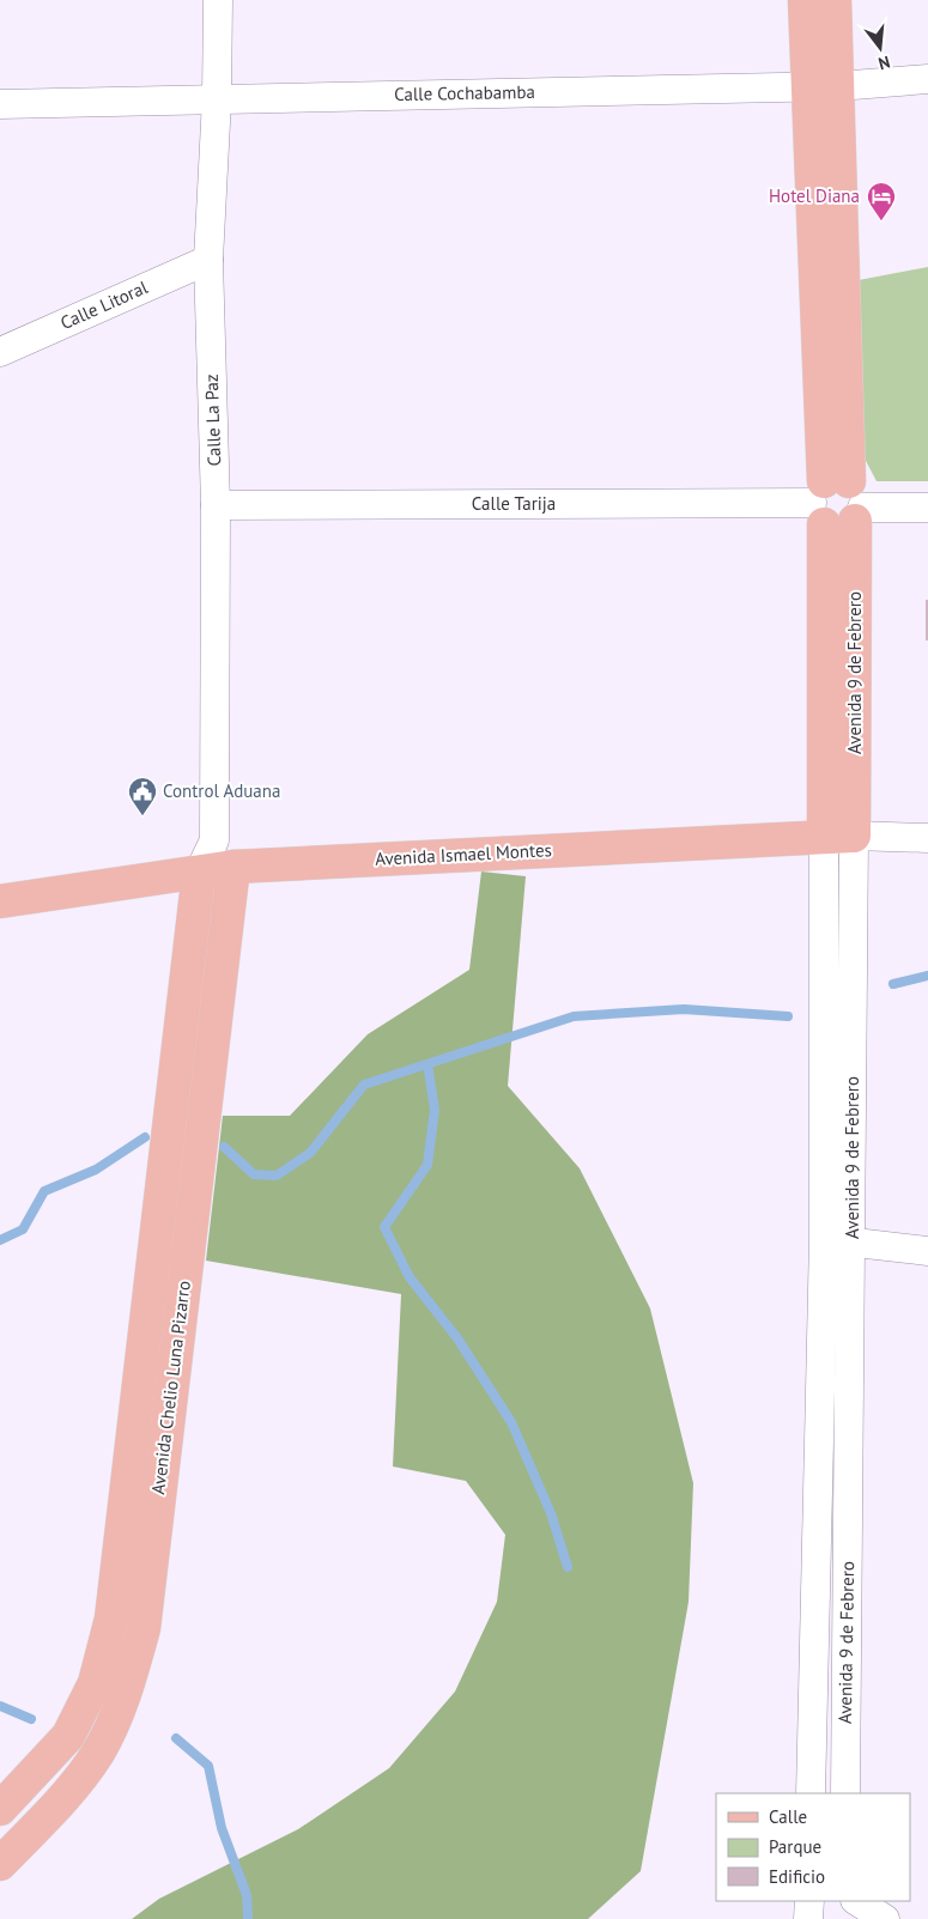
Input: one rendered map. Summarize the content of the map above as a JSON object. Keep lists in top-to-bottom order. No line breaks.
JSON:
{"streets":{"main road":["Avenida 9 de Febrero","Avenida Ismael Montes","Avenida Chelio Luna Pizarro"],"street":["Calle Cochabamba","Calle Litoral","Calle La Paz","Calle Tarija"]},"crossings":[["Calle Cochabamba","Calle La Paz"],["Calle Cochabamba","Avenida 9 de Febrero"],["Calle Litoral","Calle La Paz"],["Calle La Paz","Calle Tarija"],["Calle La Paz","Avenida Ismael Montes"],["Calle La Paz","Avenida Chelio Luna Pizarro"],["Calle Tarija","Avenida 9 de Febrero"],["Avenida 9 de Febrero","Avenida Ismael Montes"],["Avenida Ismael Montes","Avenida Chelio Luna Pizarro"]],"places":{"hotel":["Hotel Diana"],"public building":["Control Aduana"]},"legend":["Calle","Parque","Edificio"],"north":"bottom"}
